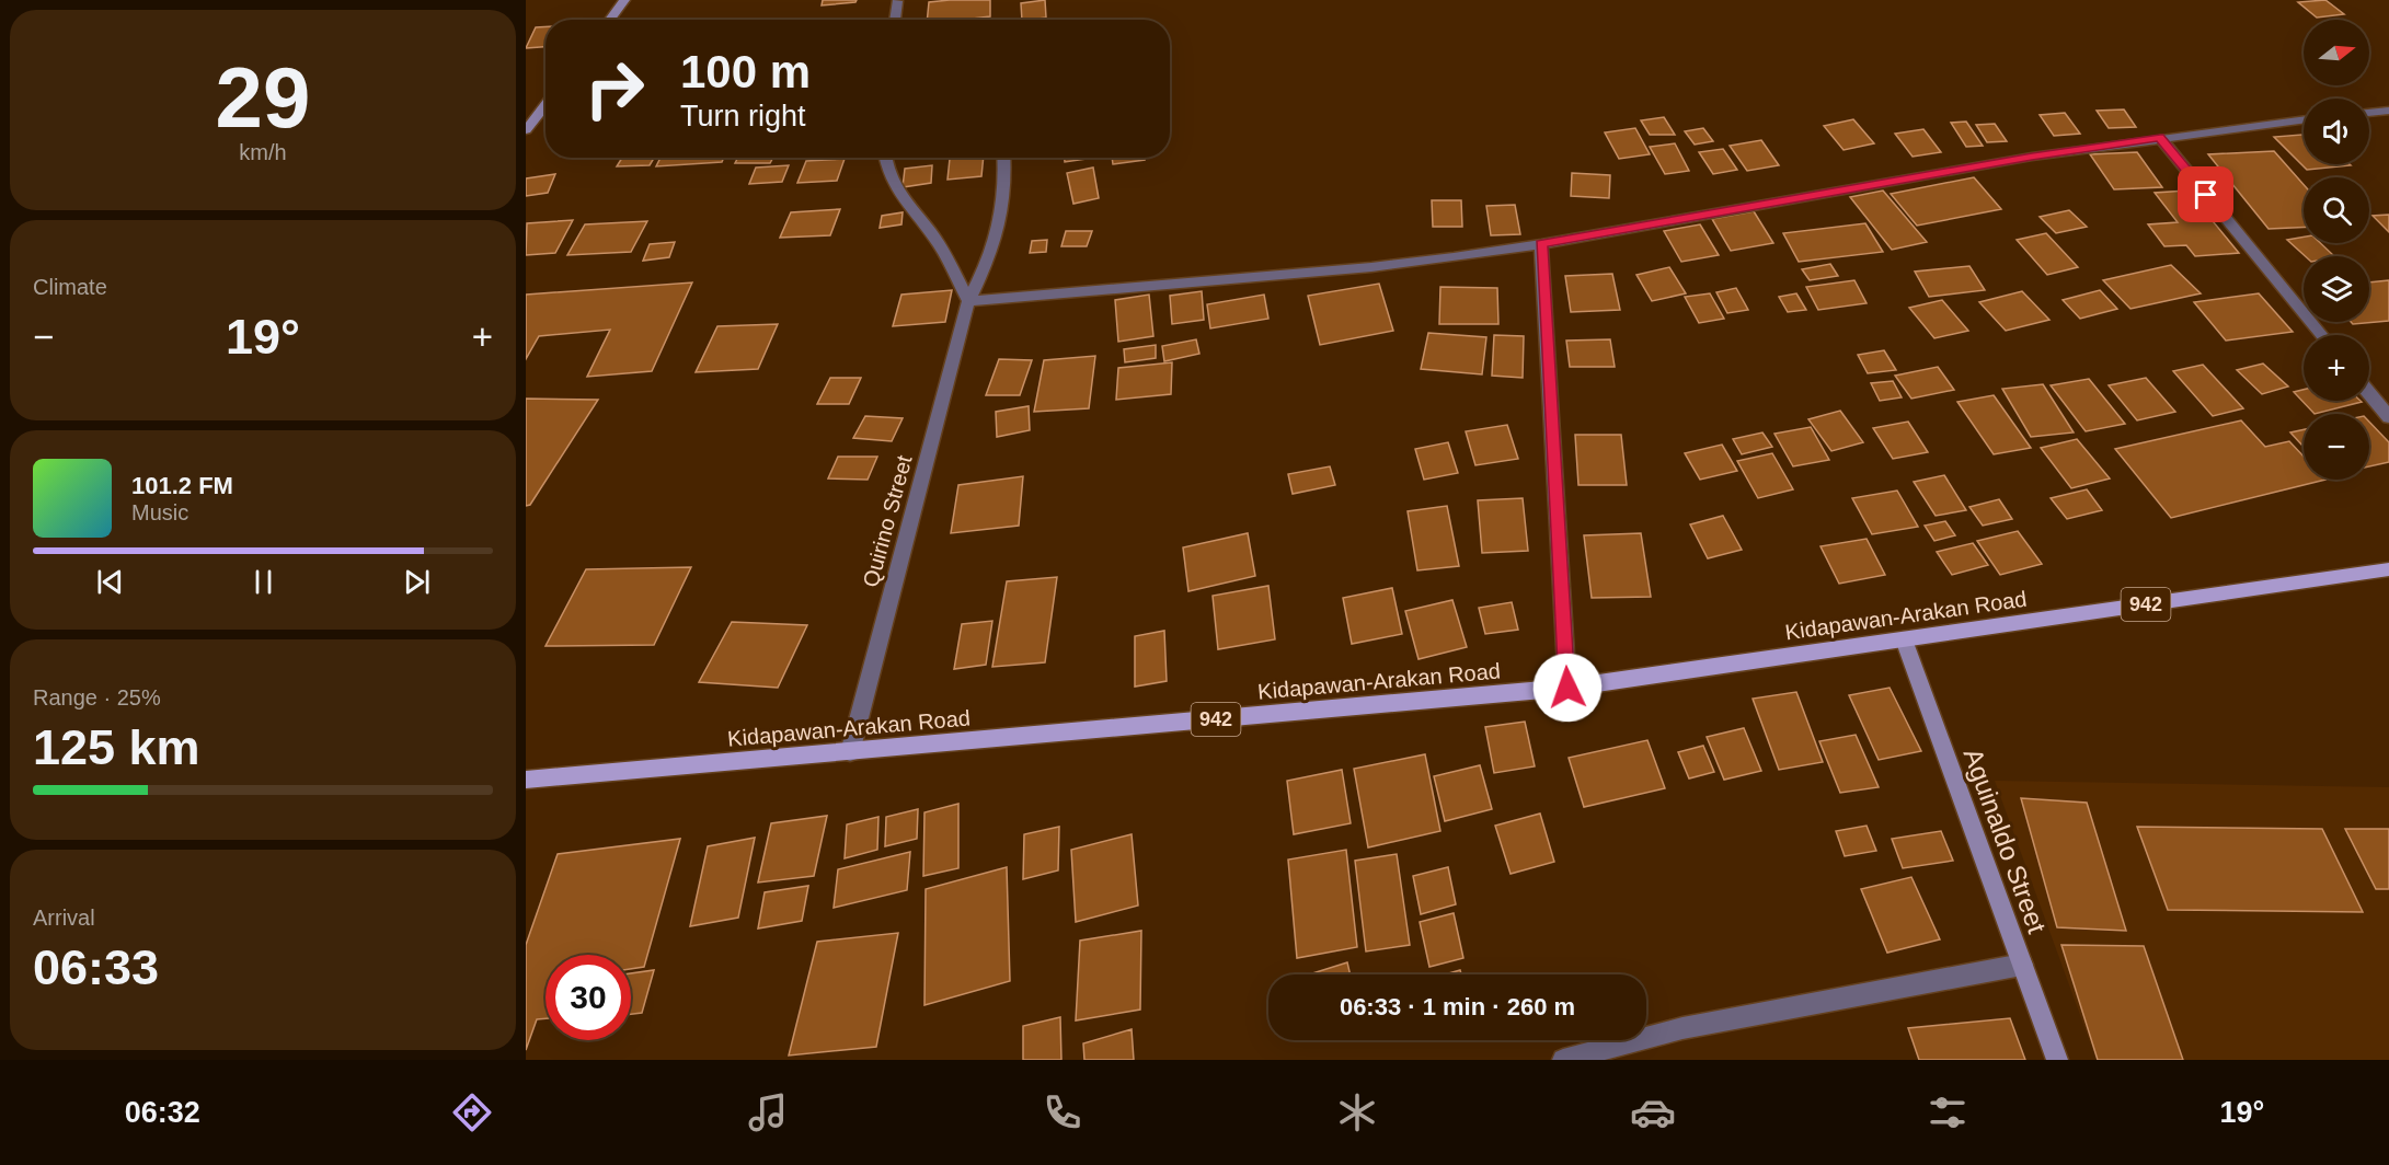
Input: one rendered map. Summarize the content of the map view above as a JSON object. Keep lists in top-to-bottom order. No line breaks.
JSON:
{"streets":{"main road":["942","Kidapawan-Arakan Road"],"street":["Quirino Street","Aguinaldo Street"]},"crossings":[["Quirino Street","Kidapawan-Arakan Road"],["Kidapawan-Arakan Road","Aguinaldo Street"]],"north":"right","page":{"tile":[["29","km/h"],"Climate",["Range · 25%","125 km"],["Arrival","06:33"]],"map_buttons":["+","−"],"turn":["100 m","Turn right"],"heat":["−","19°","+"],"song":["101.2 FM","Music"],"limit":"30","trip":"06:33 · 1 min · 260 m","tabs":["06:32","19°"]}}
